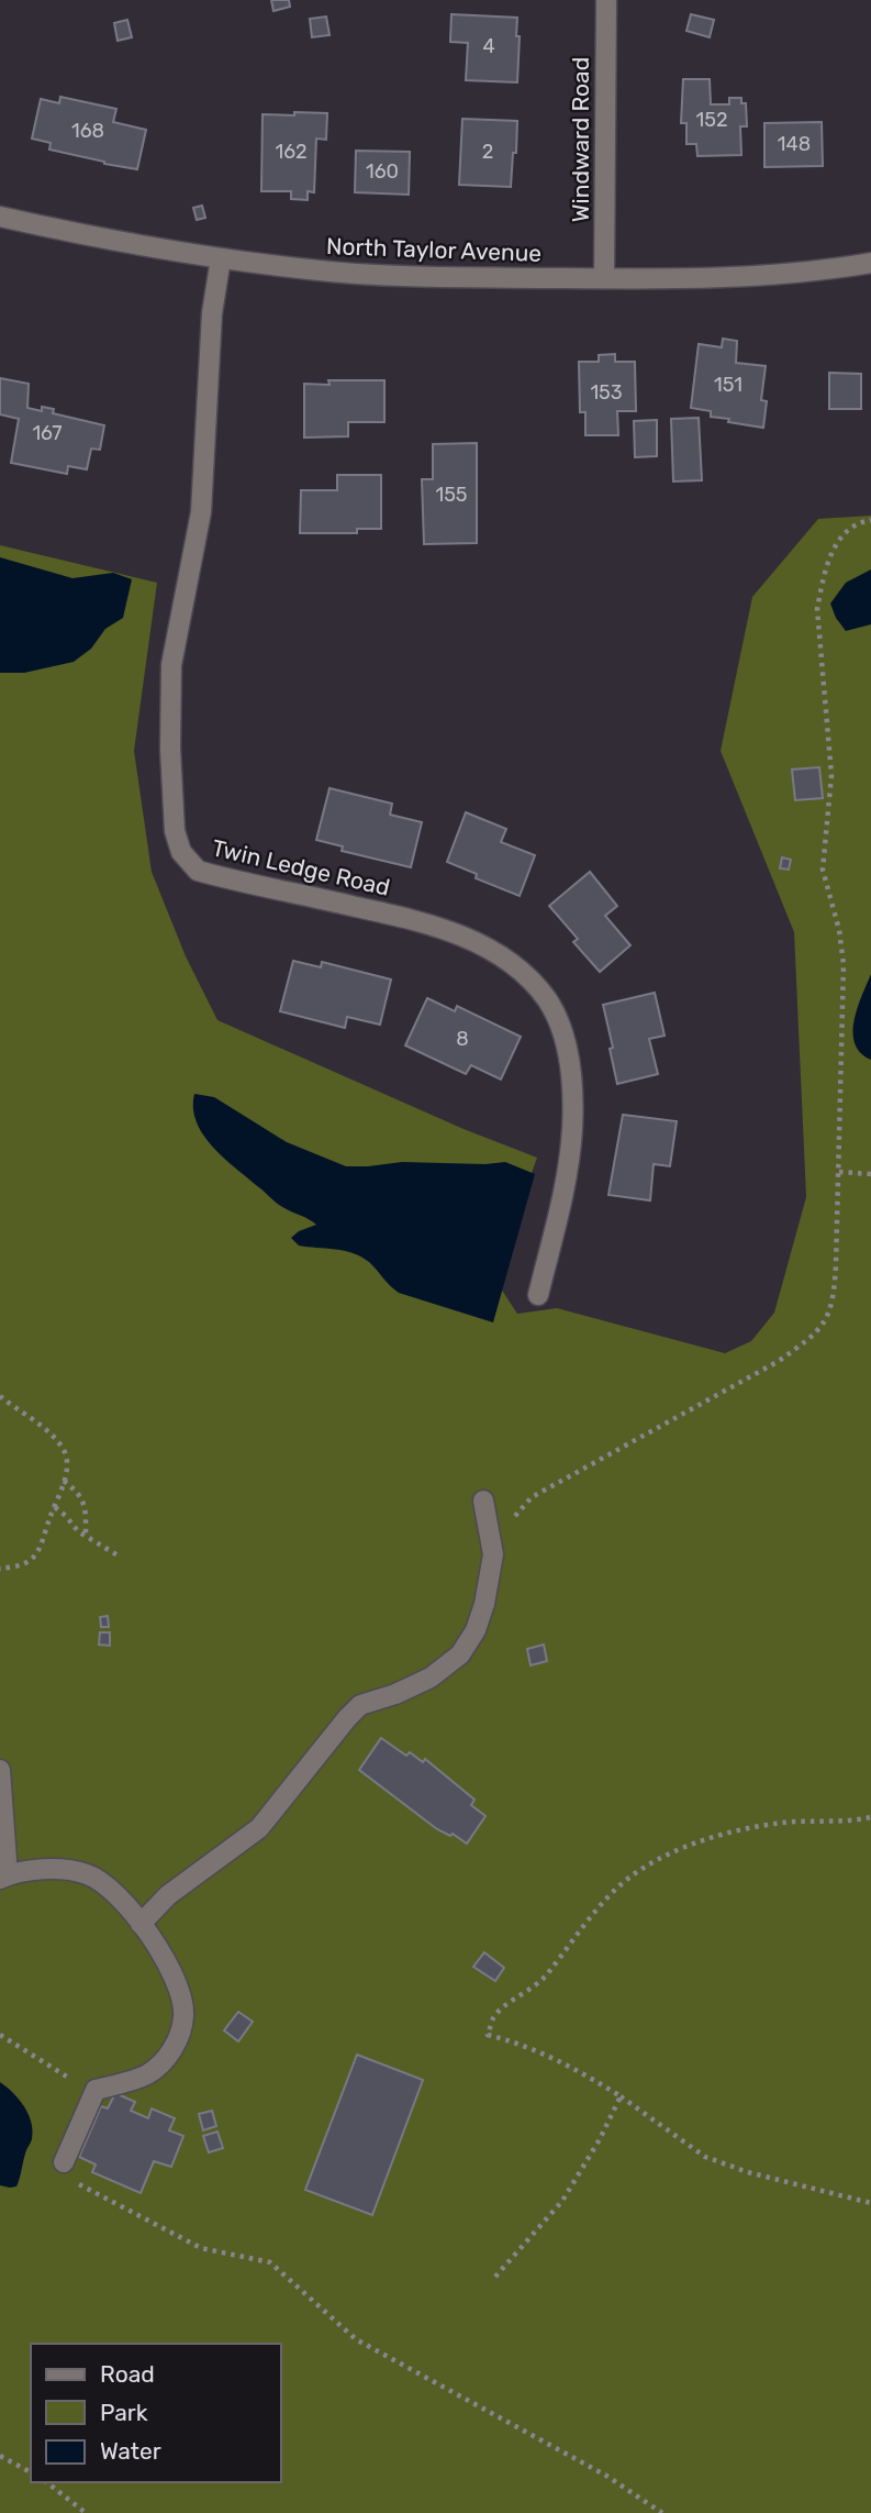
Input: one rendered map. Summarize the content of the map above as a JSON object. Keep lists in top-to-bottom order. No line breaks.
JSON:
{"streets":{"street":["Windward Road","North Taylor Avenue","Twin Ledge Road"]},"crossings":[["Windward Road","North Taylor Avenue"],["North Taylor Avenue","Twin Ledge Road"]],"house_numbers":["4","152","168","148","162","2","160","151","153","167","155","8"],"legend":["Road","Park","Water"]}
